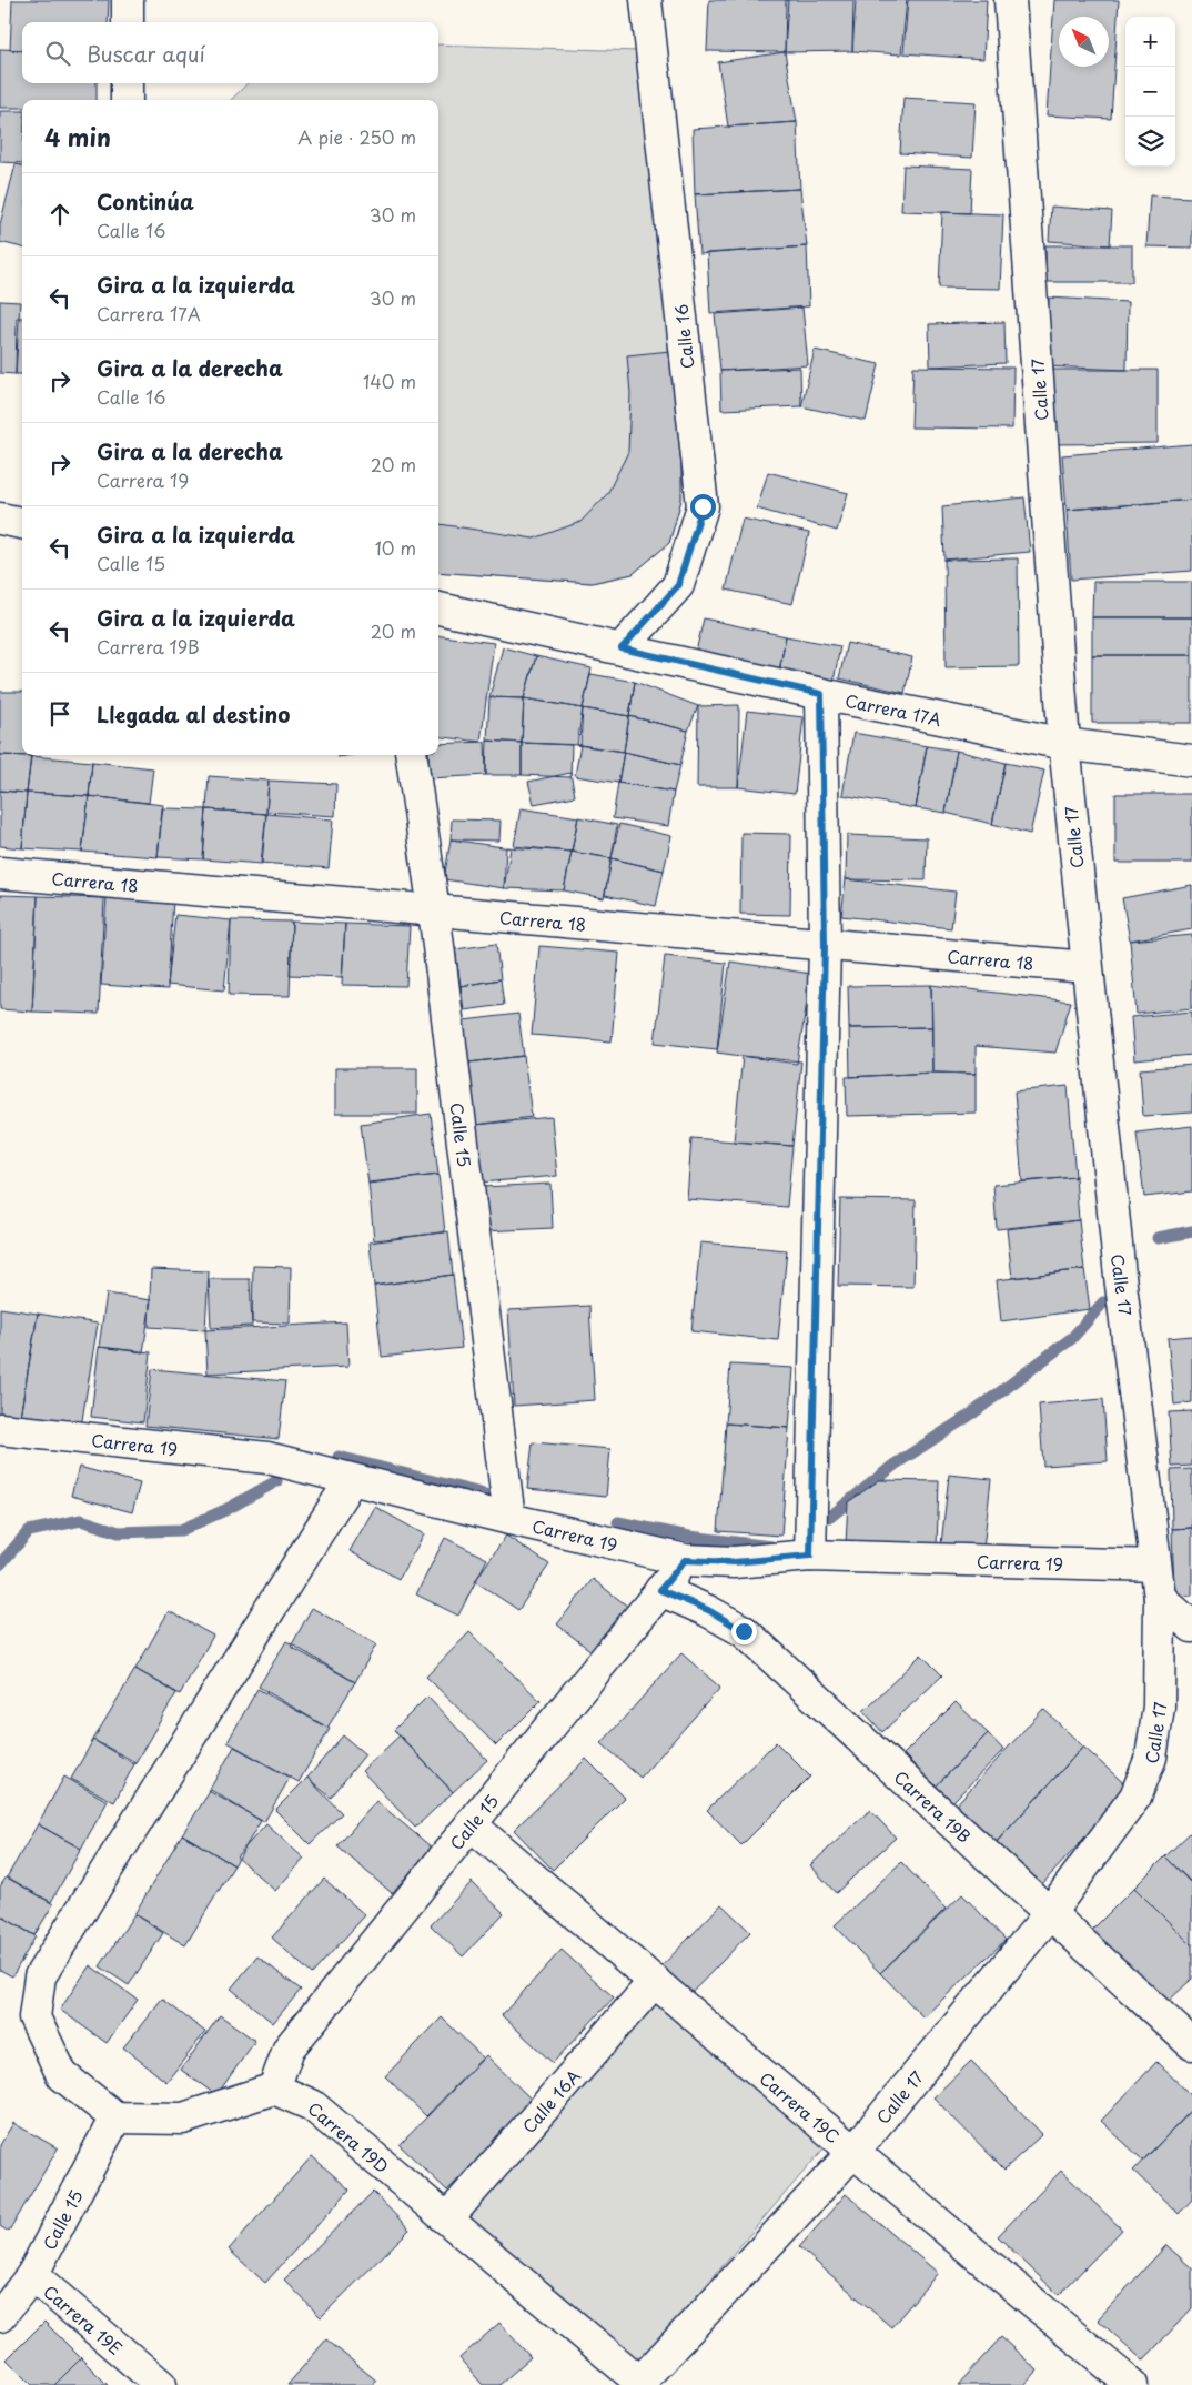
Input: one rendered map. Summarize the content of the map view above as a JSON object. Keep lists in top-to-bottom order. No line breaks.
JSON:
{"streets":{"street":["Calle 16","Calle 17","Carrera 17A","Carrera 18","Calle 15","Carrera 19","Carrera 19B","Calle 16A","Carrera 19C","Carrera 19D","Carrera 19E"]},"crossings":[["Calle 16","Carrera 17A"],["Calle 17","Carrera 17A"],["Calle 17","Carrera 18"],["Calle 17","Carrera 19"],["Calle 17","Carrera 19B"],["Calle 17","Carrera 19C"],["Calle 17","Carrera 19D"],["Carrera 18","Calle 15"],["Calle 15","Carrera 19"],["Calle 15","Carrera 19B"],["Calle 15","Carrera 19C"],["Calle 15","Carrera 19D"],["Calle 15","Carrera 19E"],["Calle 16A","Carrera 19C"],["Calle 16A","Carrera 19D"]],"north":"top left","page":{"map_buttons":["+","−"],"search":"Buscar aquí","heading":["4 min","A pie · 250 m"],"list":[["Continúa","Calle 16","30 m"],["Gira a la izquierda","Carrera 17A","30 m"],["Gira a la derecha","Calle 16","140 m"],["Gira a la derecha","Carrera 19","20 m"],["Gira a la izquierda","Calle 15","10 m"],["Gira a la izquierda","Carrera 19B","20 m"],"Llegada al destino"]}}
